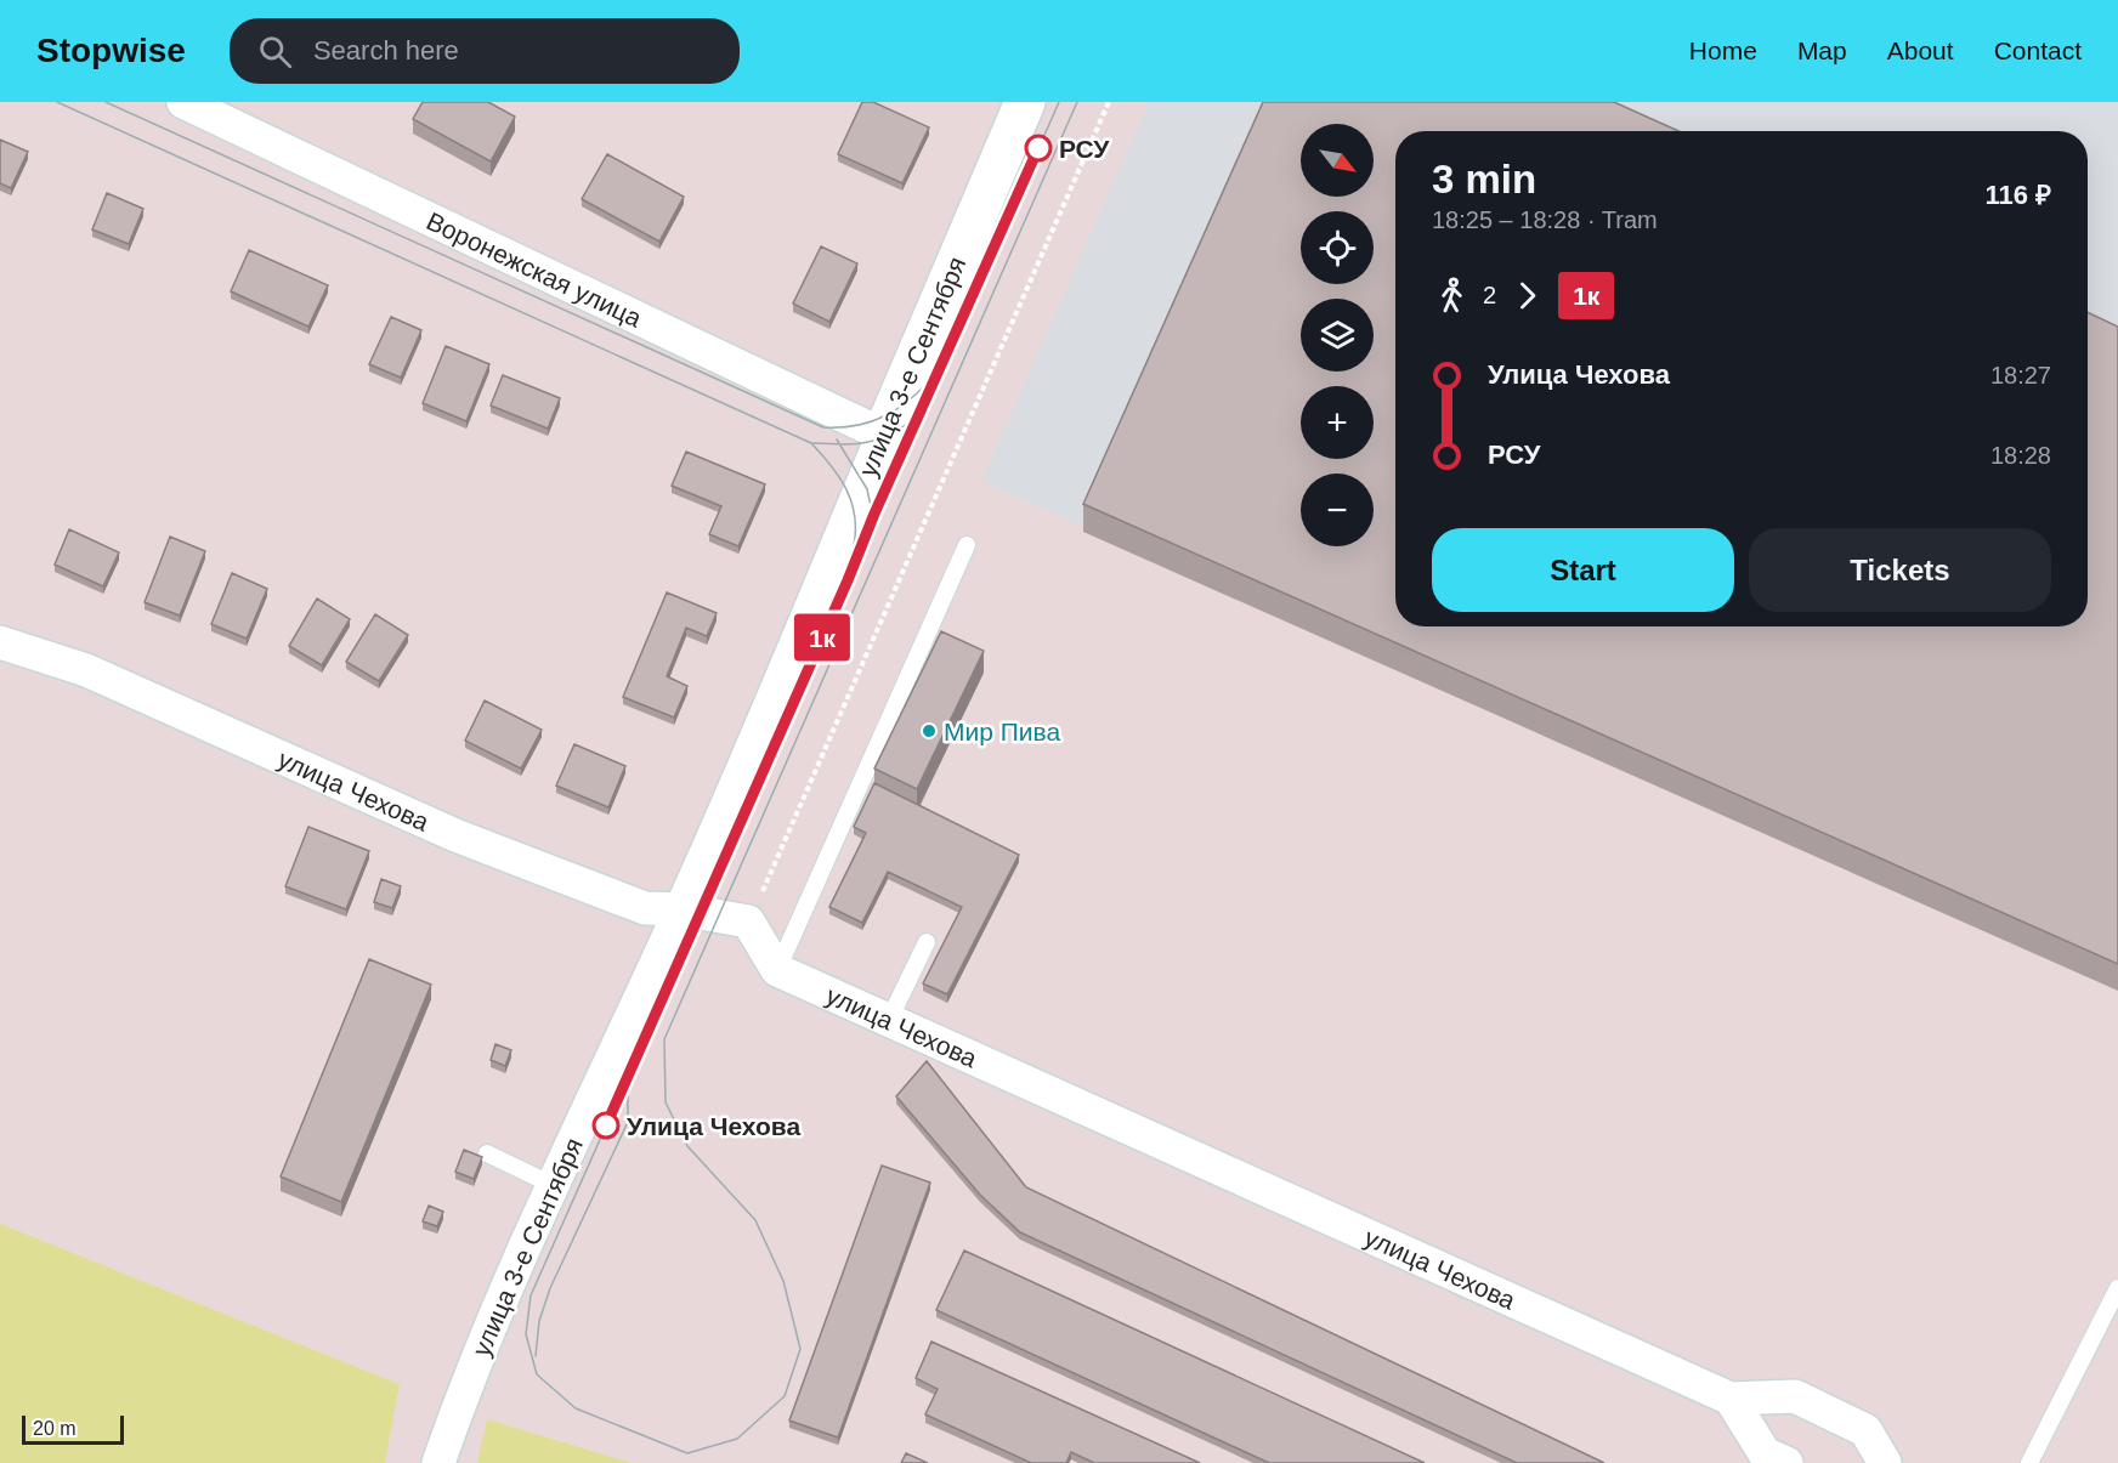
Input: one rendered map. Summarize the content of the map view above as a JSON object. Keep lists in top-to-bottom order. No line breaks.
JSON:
{"streets":{"street":["Воронежская улица","улица 3-е Сентября","улица Чехова"]},"crossings":[["Воронежская улица","улица 3-е Сентября"],["улица 3-е Сентября","улица Чехова"]],"places":["РСУ","Мир Пива","Улица Чехова"],"lines":["tram line 1к"],"scale_bar":"20 m","north":"bottom right","page":{"header":"Stopwise","search":"Search here","nav":["Home","Map","About","Contact"],"on_map":"1к","map_buttons":["+","−"],"heading":["3 min","18:25 – 18:28 · Tram","116 ₽"],"legs":["2","1к"],"list":[{"name":"Улица Чехова","value":"18:27"},{"name":"РСУ","value":"18:28"}],"buttons":["Start","Tickets"],"scale":"20 m"}}
